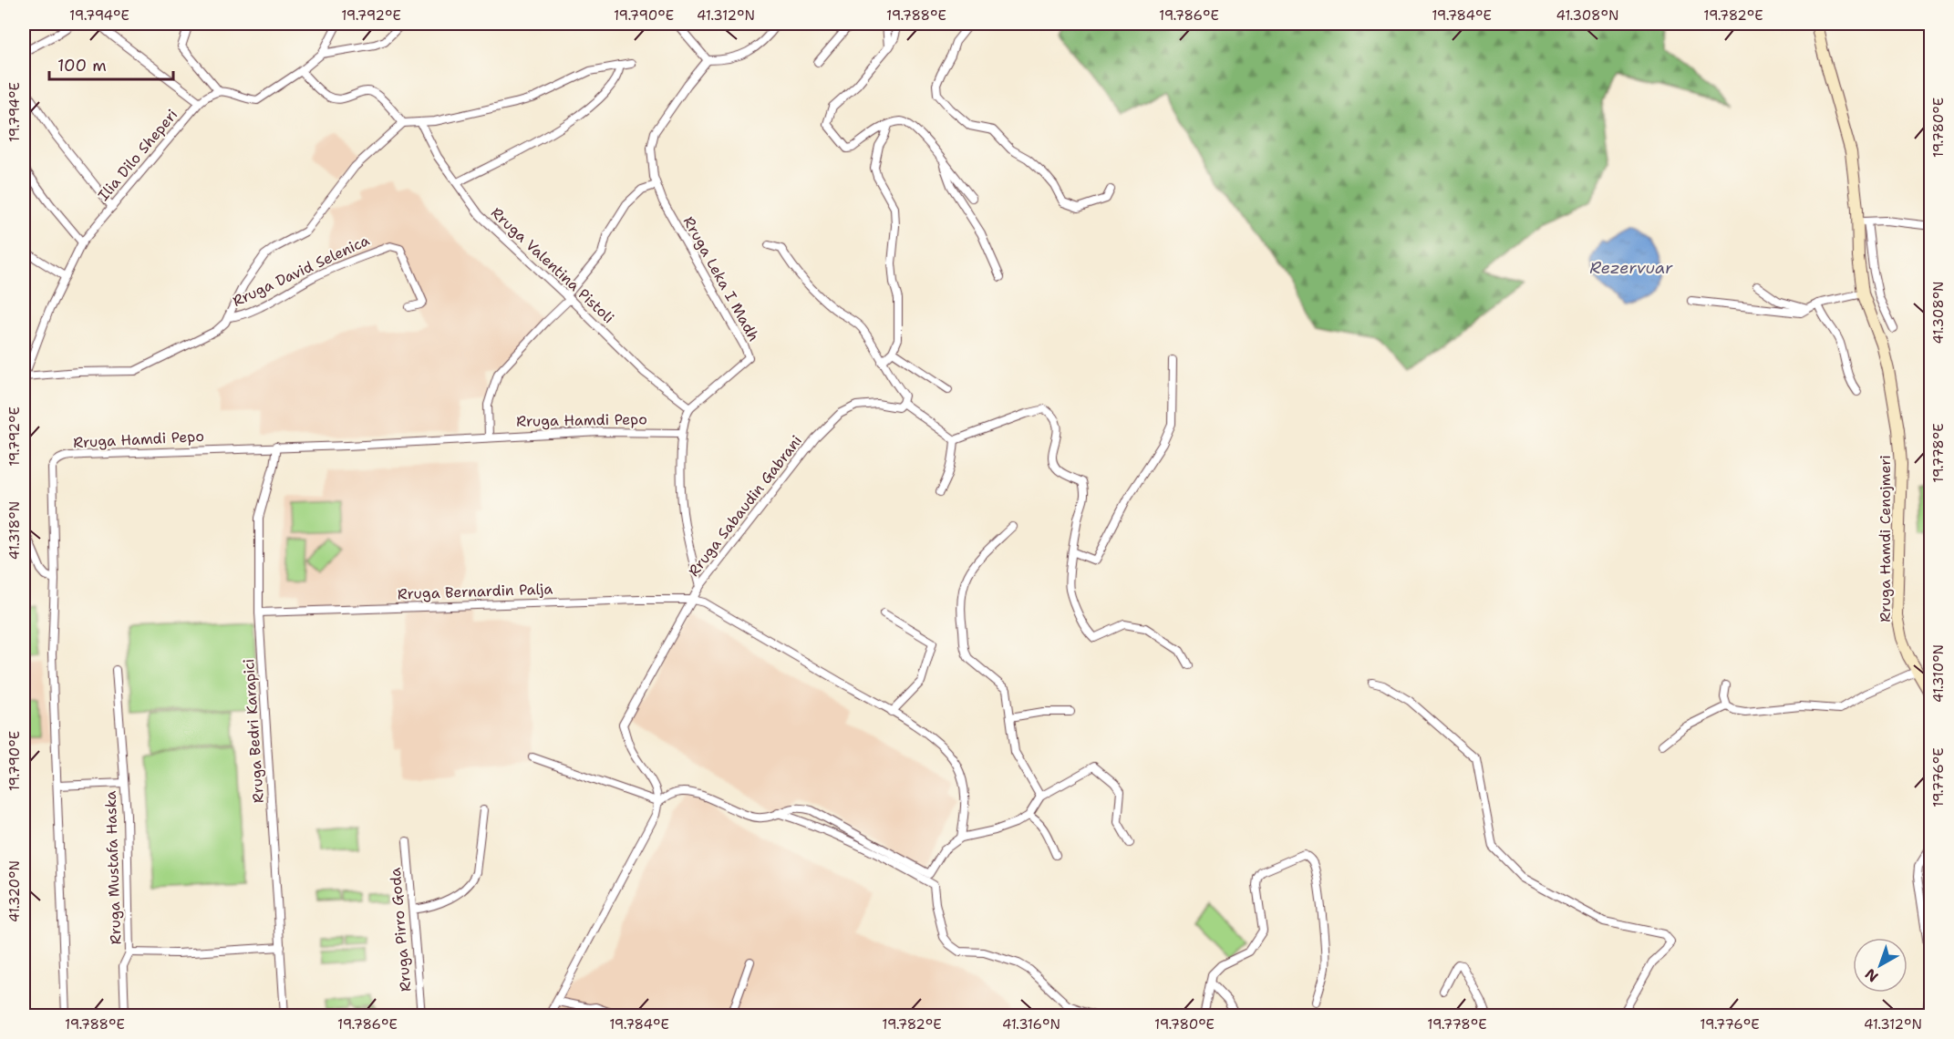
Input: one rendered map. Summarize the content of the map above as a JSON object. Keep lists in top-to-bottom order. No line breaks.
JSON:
{"streets":{"street":["Ilia Dilo Sheperi","Rruga Valentina Pistoli","Rruga David Selenica","Rruga Leka I Madh","Rruga Hamdi Pepo","Rruga Sabaudin Gabrani","Rruga Hamdi Cenojmeri","Rruga Bernardin Palja","Rruga Bedri Karapici","Rruga Mustafa Haska","Rruga Pirro Goda"]},"crossings":[["Ilia Dilo Sheperi","Rruga David Selenica"],["Rruga Valentina Pistoli","Rruga Leka I Madh"],["Rruga Leka I Madh","Rruga Hamdi Pepo"],["Rruga Leka I Madh","Rruga Sabaudin Gabrani"],["Rruga Hamdi Pepo","Rruga Bedri Karapici"],["Rruga Hamdi Pepo","Rruga Mustafa Haska"],["Rruga Sabaudin Gabrani","Rruga Bernardin Palja"],["Rruga Bernardin Palja","Rruga Bedri Karapici"],["Rruga Bedri Karapici","Rruga Mustafa Haska"]],"water":["Rezervuar"],"scale_bar":"100 m","north":"bottom left","coordinates":["19.794°E","19.792°E","19.790°E","41.312°N","19.788°E","19.786°E","19.784°E","41.308°N","19.782°E","19.780°E","19.778°E","41.318°N","41.310°N","19.776°E","41.320°N","41.316°N"]}
